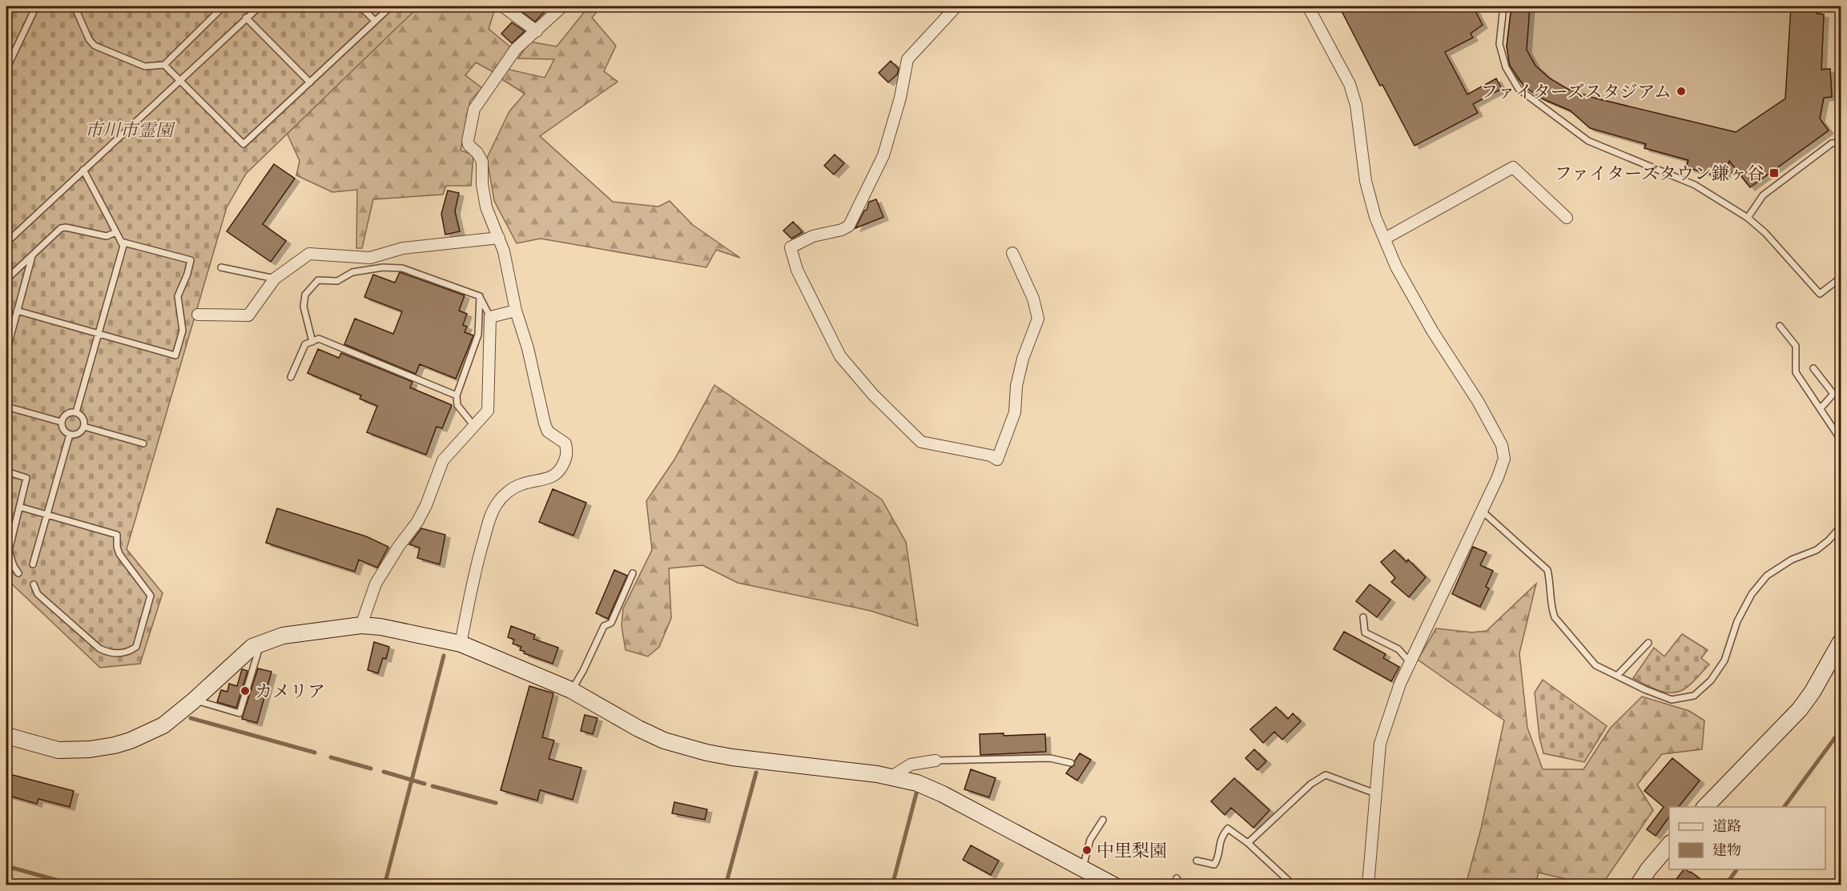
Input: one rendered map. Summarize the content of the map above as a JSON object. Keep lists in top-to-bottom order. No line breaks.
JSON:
{"parks":["市川市霊園"],"places":{"other":["ファイターズスタジアム","カメリア","中里梨園"],"transit":["ファイターズタウン鎌ヶ谷"]},"legend":["道路","建物"]}
